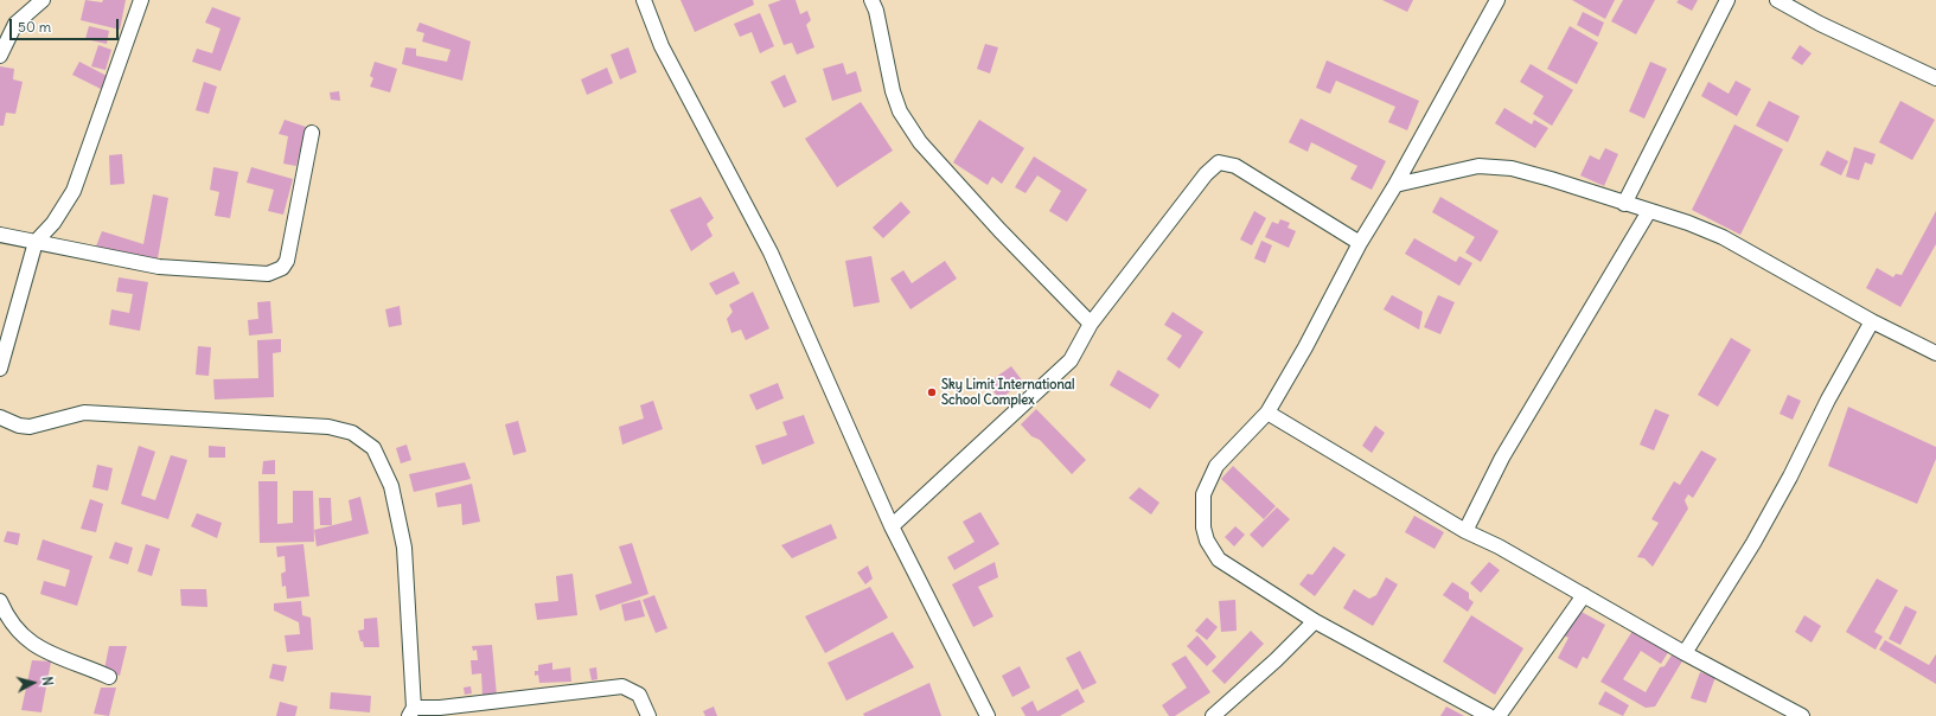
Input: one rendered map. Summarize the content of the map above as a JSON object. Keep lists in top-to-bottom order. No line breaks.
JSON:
{"places":["Sky Limit International School Complex"],"scale_bar":"50 m","north":"right"}
